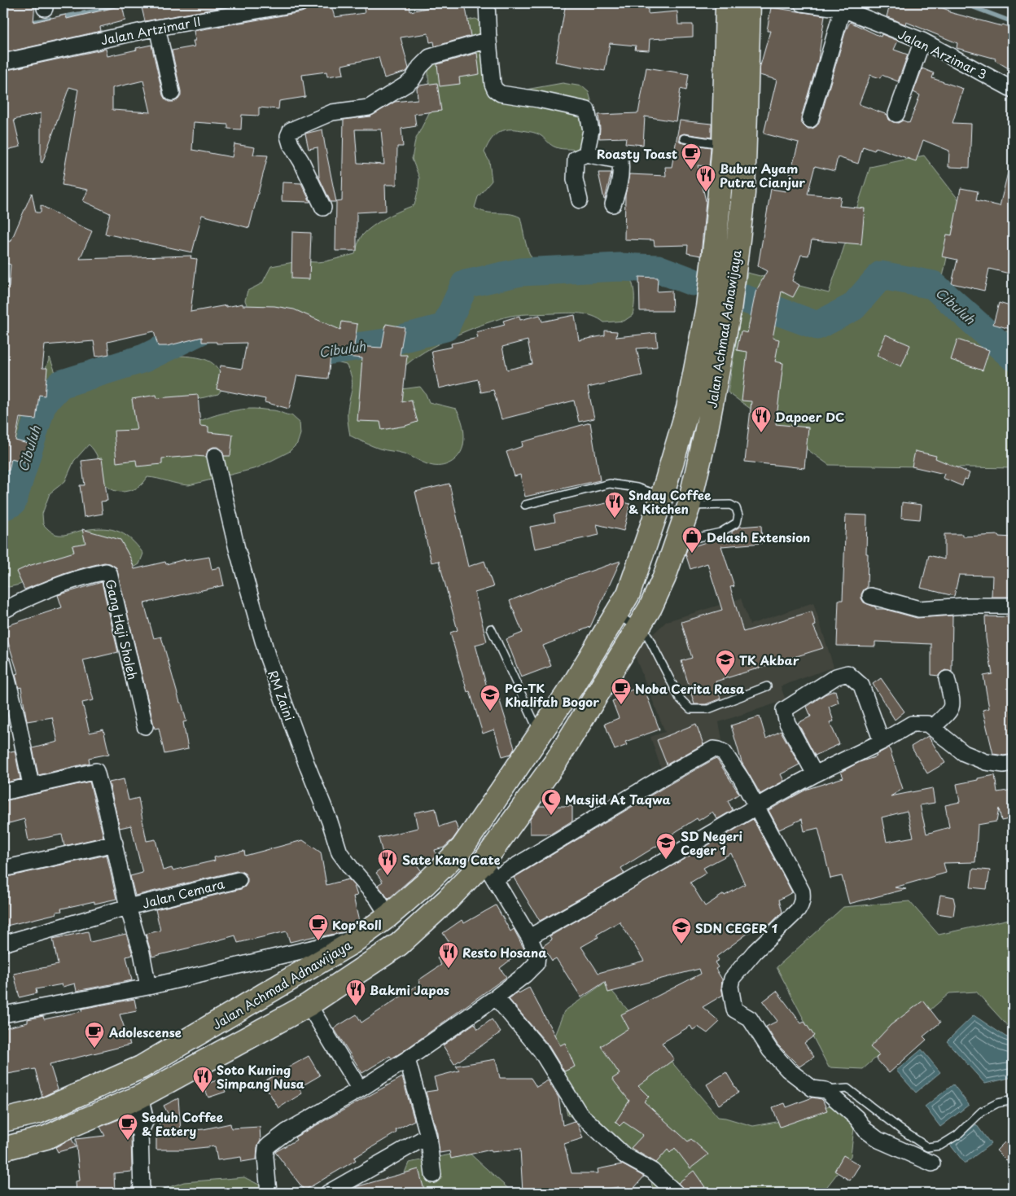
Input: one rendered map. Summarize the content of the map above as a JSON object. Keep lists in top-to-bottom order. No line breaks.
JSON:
{"streets":{"main road":["Jalan Achmad Adnawijaya"],"street":["Jalan Artzimar II","Jalan Arzimar 3","Gang Haji Sholeh","RM Zaini","Jalan Cemara"]},"crossings":[["Jalan Achmad Adnawijaya","RM Zaini"]],"water":["Cibuluh"],"places":{"cafe":["Roasty Toast","Noba Cerita Rasa","Kop'Roll","Adolescense","Seduh Coffee & Eatery"],"restaurant":["Bubur Ayam Putra Cianjur","Dapoer DC","Snday Coffee & Kitchen","Sate Kang Cate","Resto Hosana","Bakmi Japos","Soto Kuning Simpang Nusa"],"shop":["Delash Extension"],"school or university":["TK Akbar","PG-TK Khalifah Bogor","SD Negeri Ceger 1","SDN CEGER 1"],"mosque":["Masjid At Taqwa"]}}
